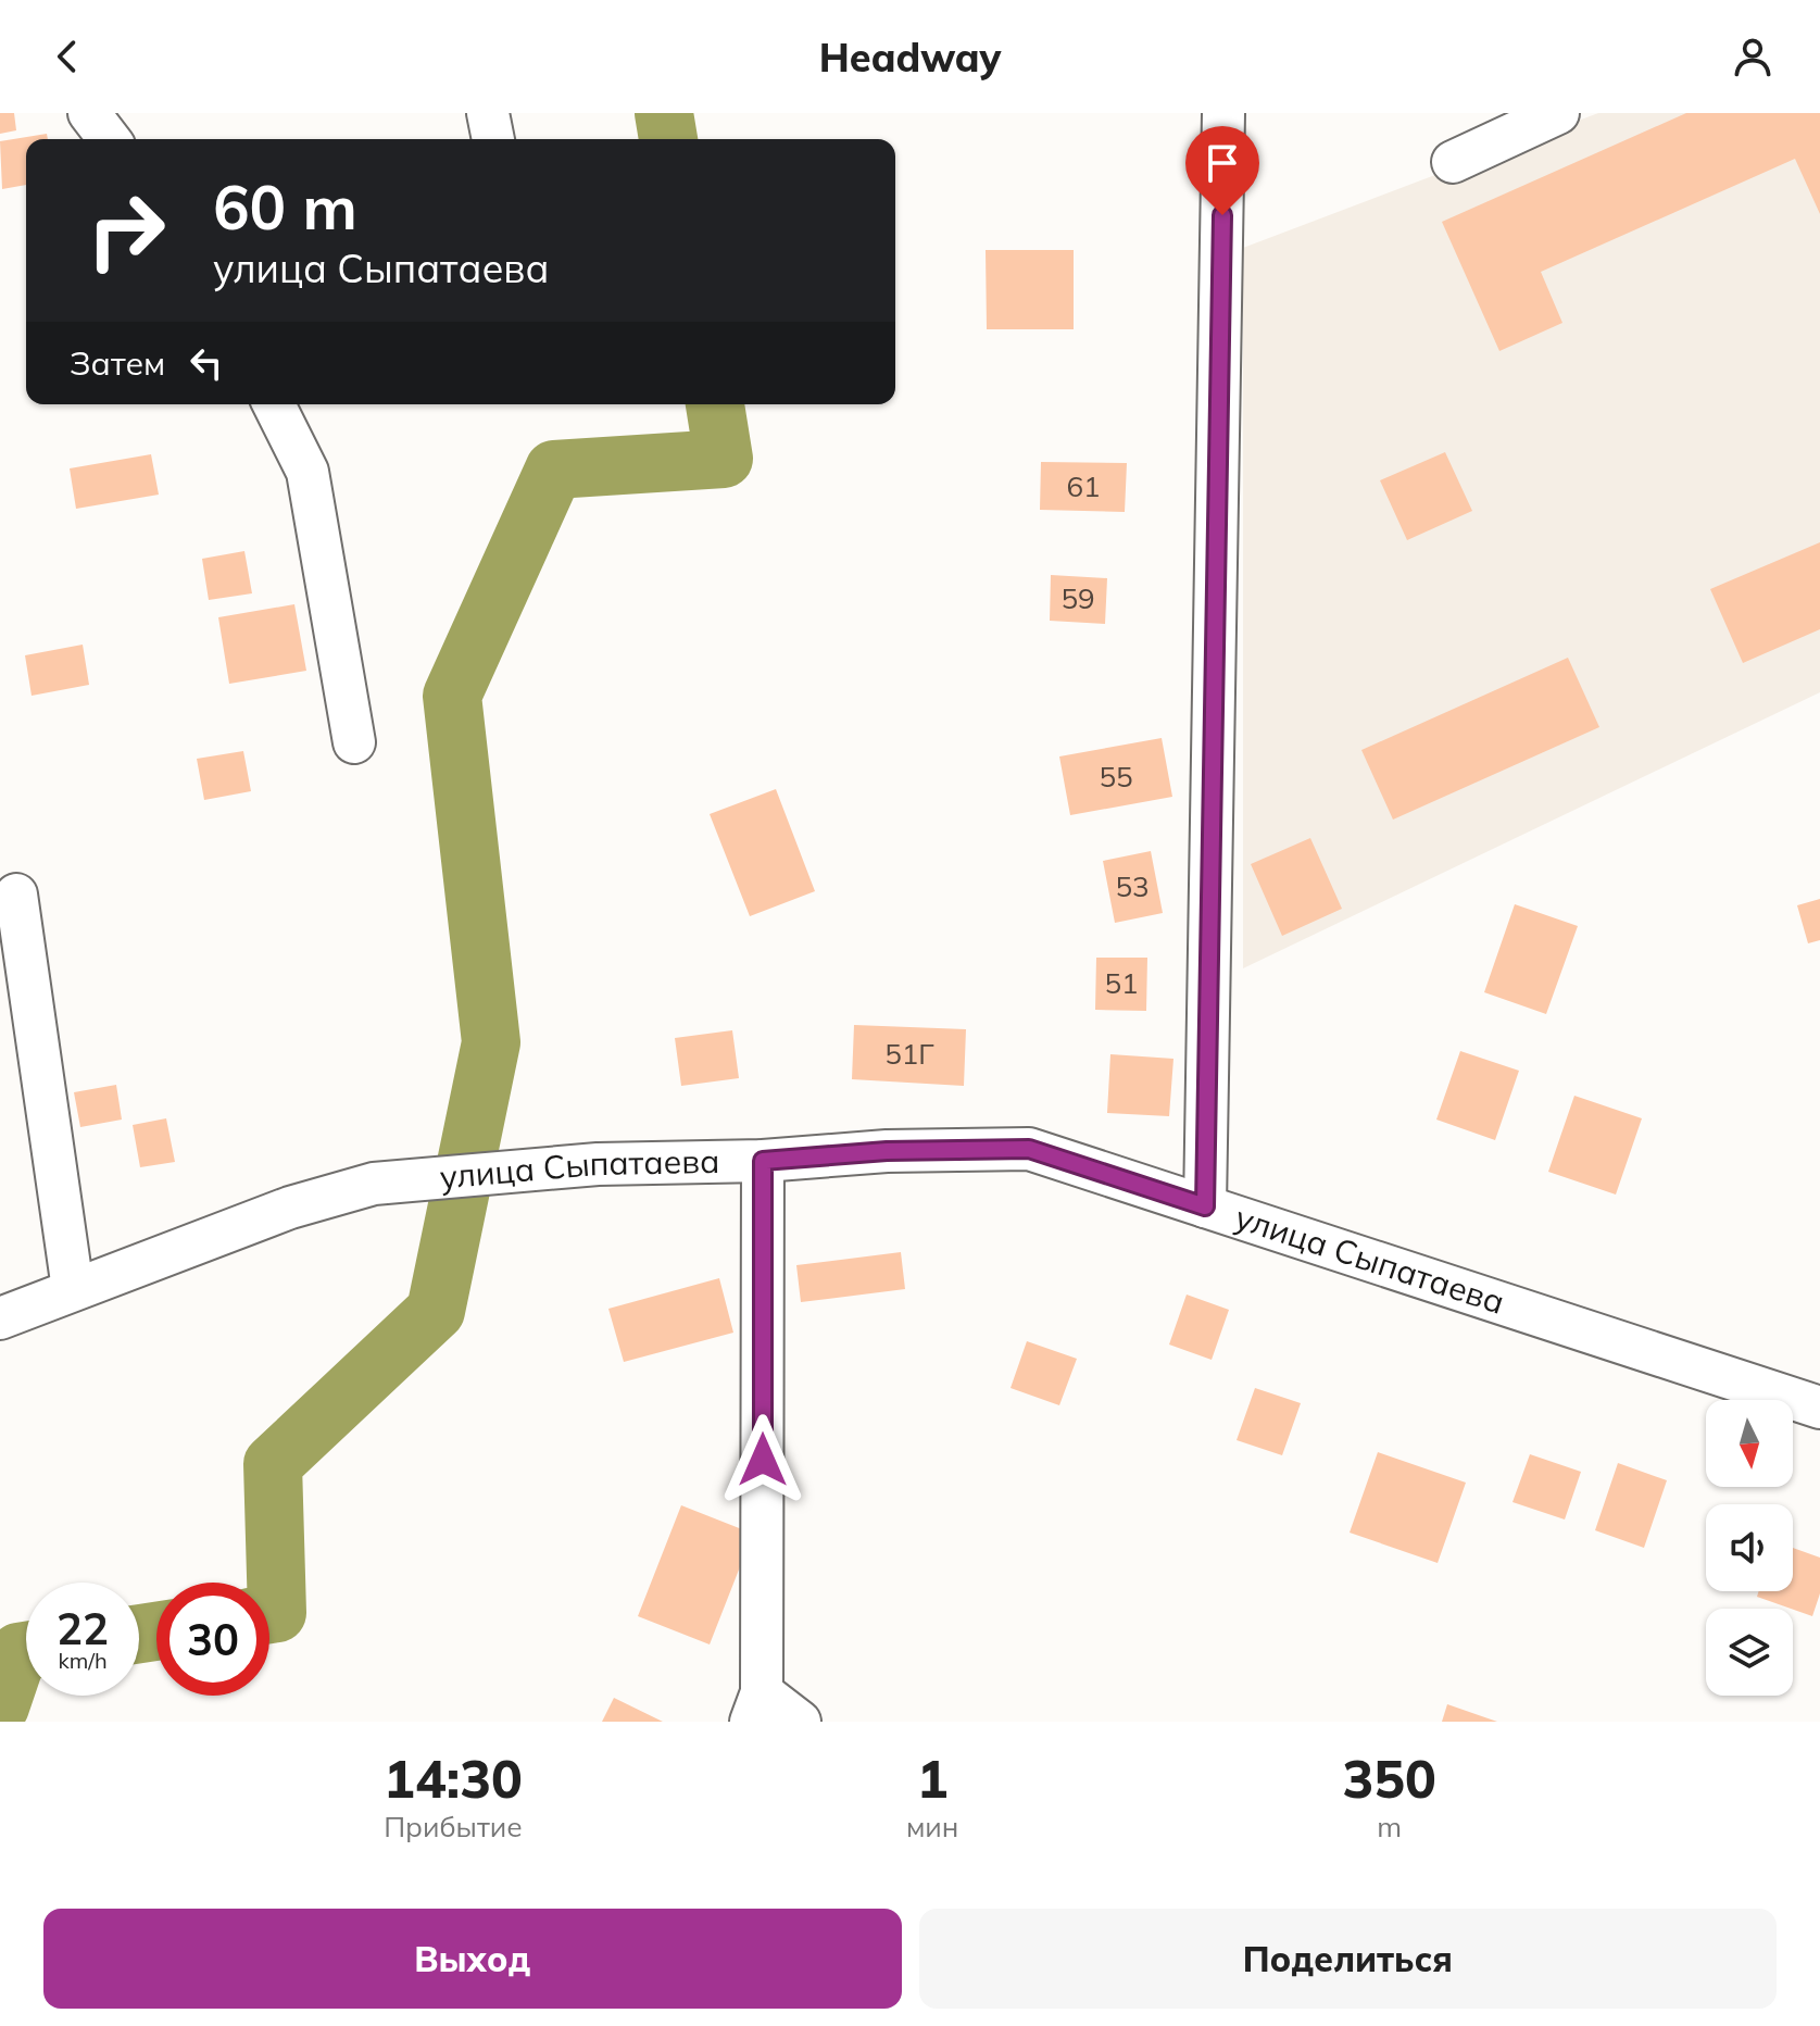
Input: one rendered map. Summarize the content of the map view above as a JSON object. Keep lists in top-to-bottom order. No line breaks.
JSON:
{"streets":{"street":["улица Сыпатаева"]},"house_numbers":["61","59","55","53","51","51Г"],"north":"bottom","page":{"header":"Headway","turn":["60 m","улица Сыпатаева"],"then":"Затем","speed":"22 km/h","limit":"30","eta":["14:30","Прибытие","1","мин","350","m"],"buttons":["Выход","Поделиться"]}}
